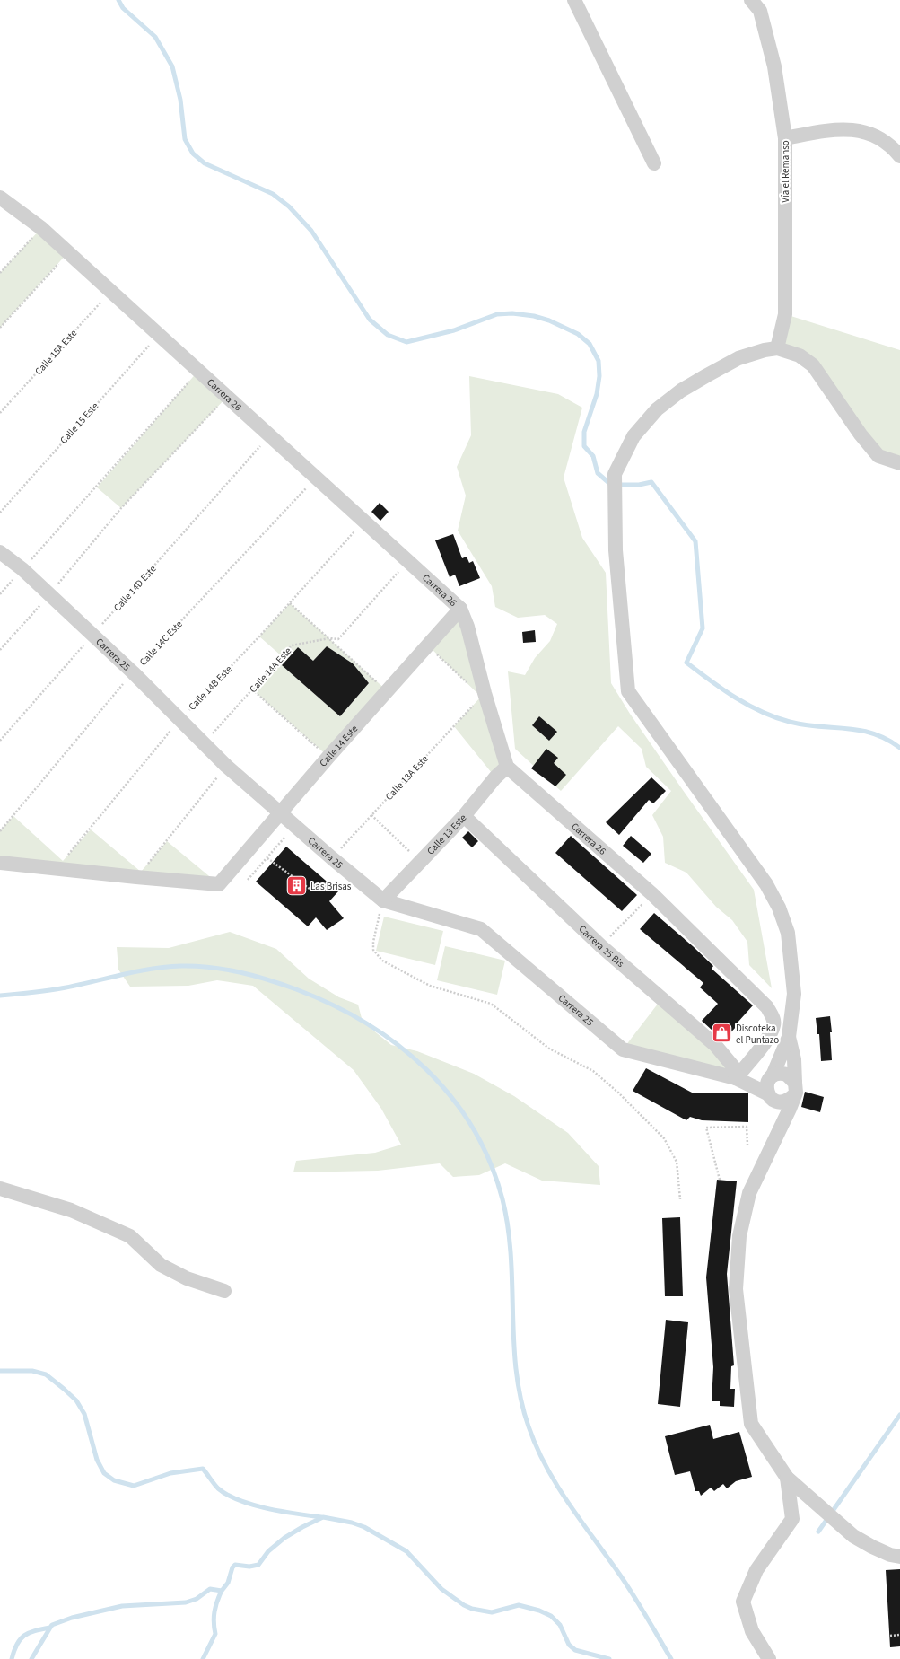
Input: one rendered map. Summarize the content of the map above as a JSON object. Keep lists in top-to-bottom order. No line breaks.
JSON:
{"streets":{"street":["Vía el Remanso","Carrera 26","Carrera 25","Calle 14 Este","Calle 13 Este","Carrera 25 Bis"],"path":["Calle 15A Este","Calle 15 Este","Calle 14D Este","Calle 14C Este","Calle 14A Este","Calle 14B Este","Calle 13A Este"]},"crossings":[["Calle 15A Este","Carrera 26"],["Carrera 26","Calle 15 Este"],["Carrera 26","Calle 14D Este"],["Carrera 26","Calle 14C Este"],["Carrera 26","Carrera 25"],["Carrera 26","Calle 14A Este"],["Carrera 26","Calle 14B Este"],["Carrera 26","Calle 14 Este"],["Carrera 26","Calle 13 Este"],["Carrera 26","Carrera 25 Bis"],["Calle 14D Este","Carrera 25"],["Calle 14C Este","Carrera 25"],["Carrera 25","Calle 14A Este"],["Carrera 25","Calle 14B Este"],["Carrera 25","Calle 14 Este"],["Carrera 25","Calle 13A Este"],["Carrera 25","Calle 13 Este"],["Carrera 25","Carrera 25 Bis"],["Calle 13 Este","Carrera 25 Bis"]],"places":{"building":["Las Brisas"],"shop":["Discoteka el Puntazo"]}}
